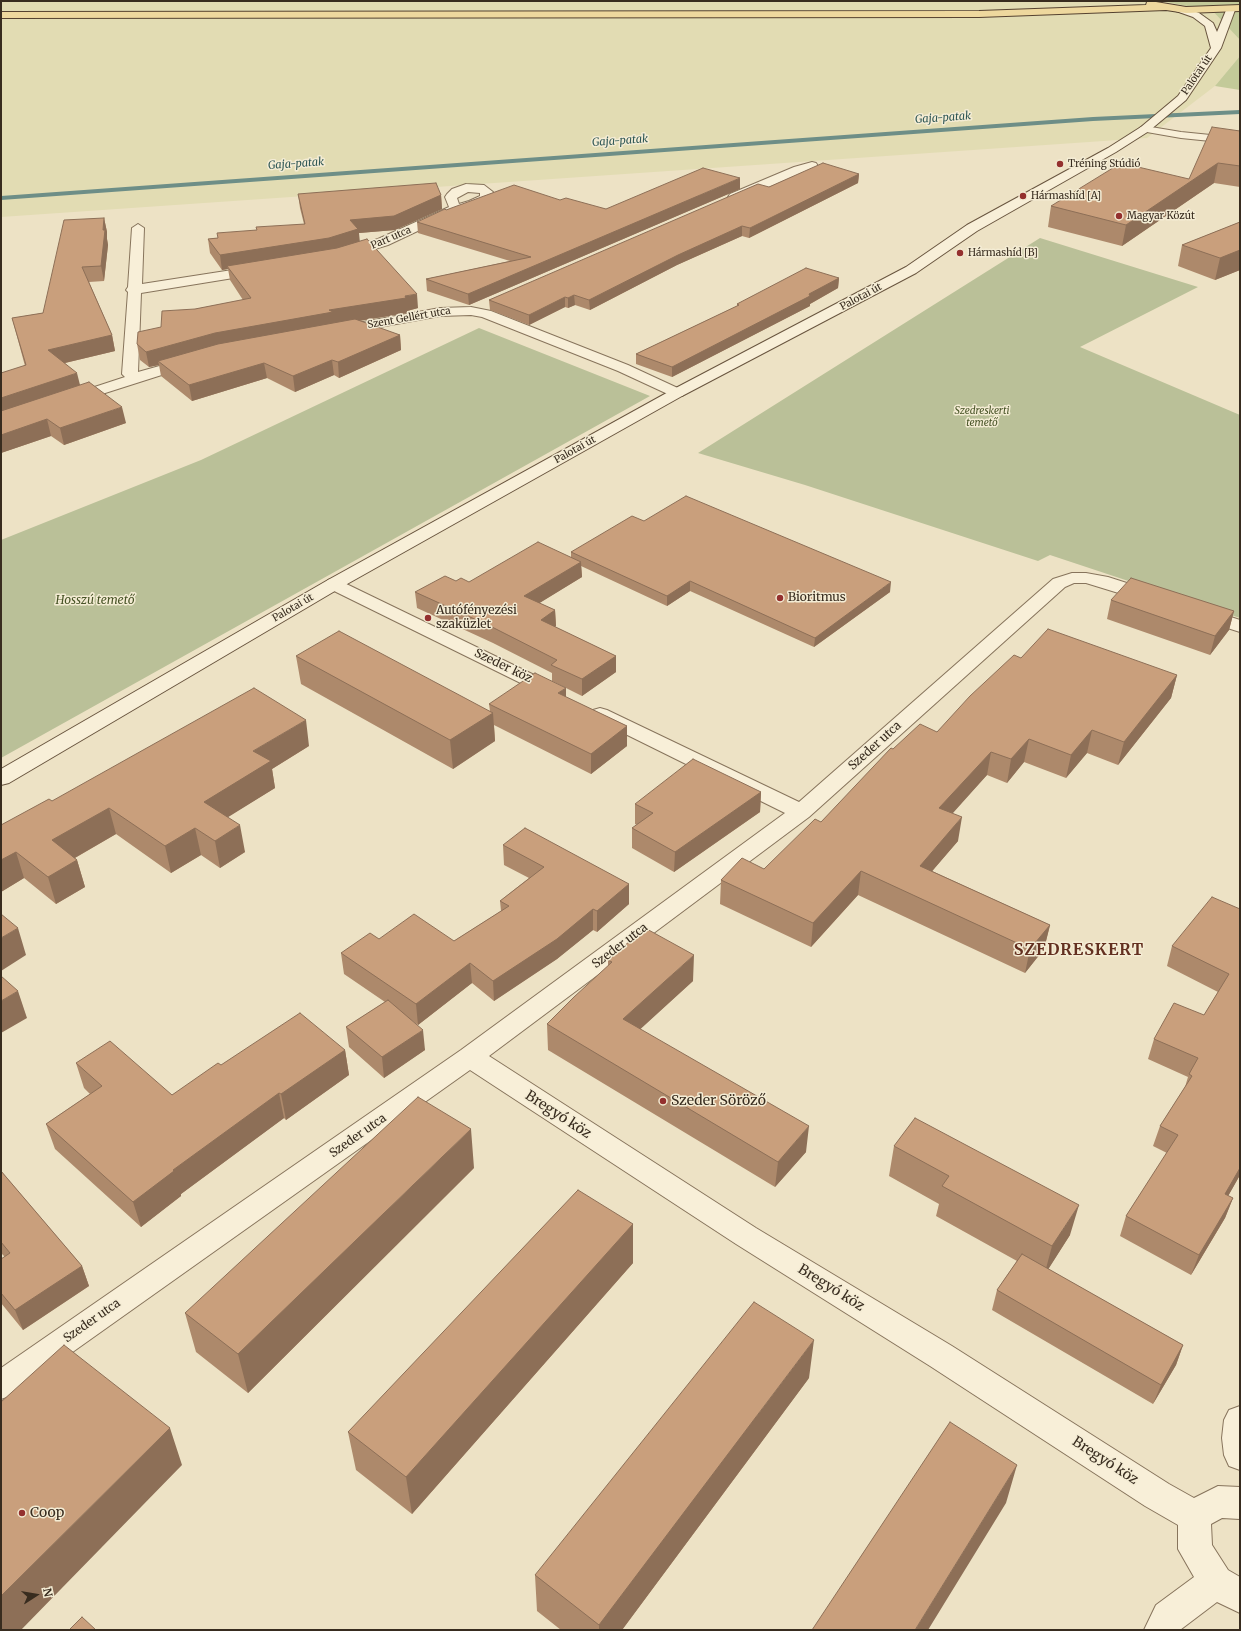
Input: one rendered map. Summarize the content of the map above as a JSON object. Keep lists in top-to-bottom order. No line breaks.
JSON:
{"streets":{"street":["Palotai út","Part utca","Szent Gellért utca","Szeder köz","Szeder utca","Bregyó köz"]},"crossings":[["Palotai út","Szent Gellért utca"],["Palotai út","Szeder köz"],["Szeder köz","Szeder utca"],["Szeder utca","Bregyó köz"]],"districts":["SZEDRESKERT"],"water":["Gaja-patak"],"parks":["Szedreskerti temető","Hosszú temető"],"places":["Tréning Stúdió","Hármashíd [A]","Magyar Közút","Hármashíd [B]","Bioritmus","Autófényezési szaküzlet","Szeder Söröző","Coop"],"north":"right"}
